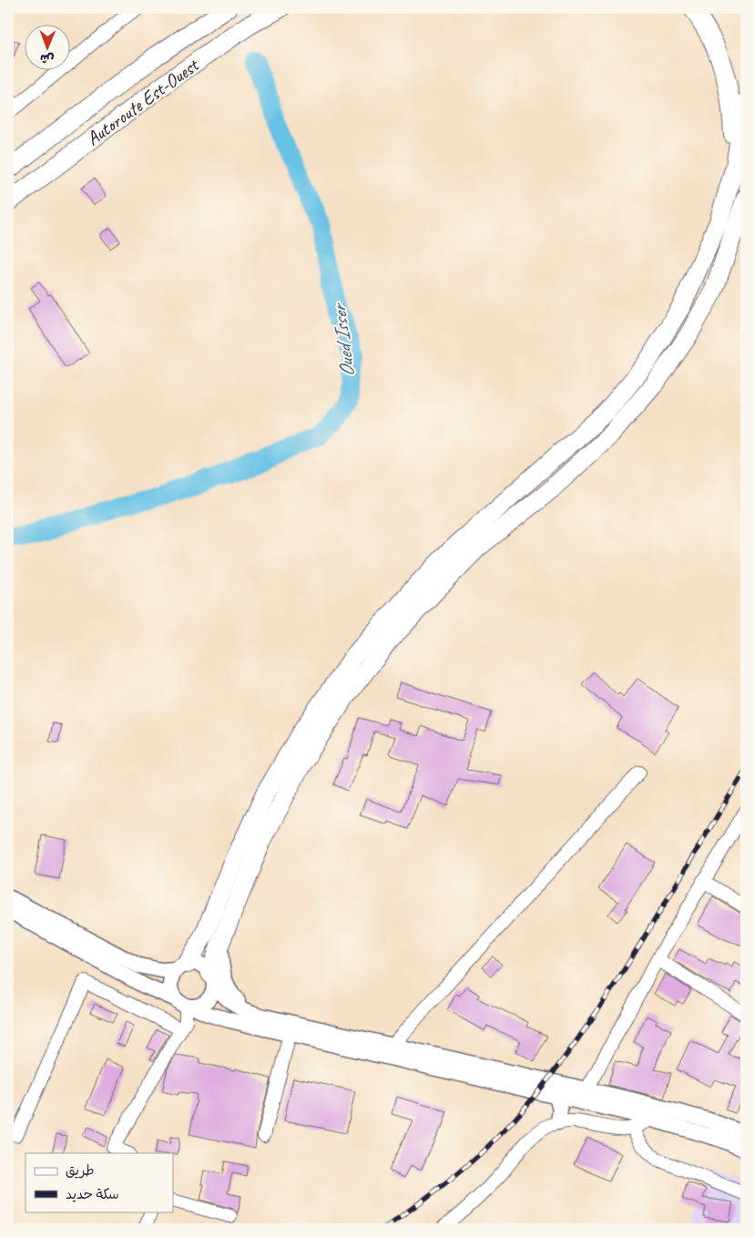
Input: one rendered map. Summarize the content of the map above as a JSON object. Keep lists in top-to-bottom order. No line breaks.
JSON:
{"streets":{"highway":["Autoroute Est-Ouest"]},"water":["Oued Isser"],"legend":["طريق","سكة حديد"],"north":"bottom"}
